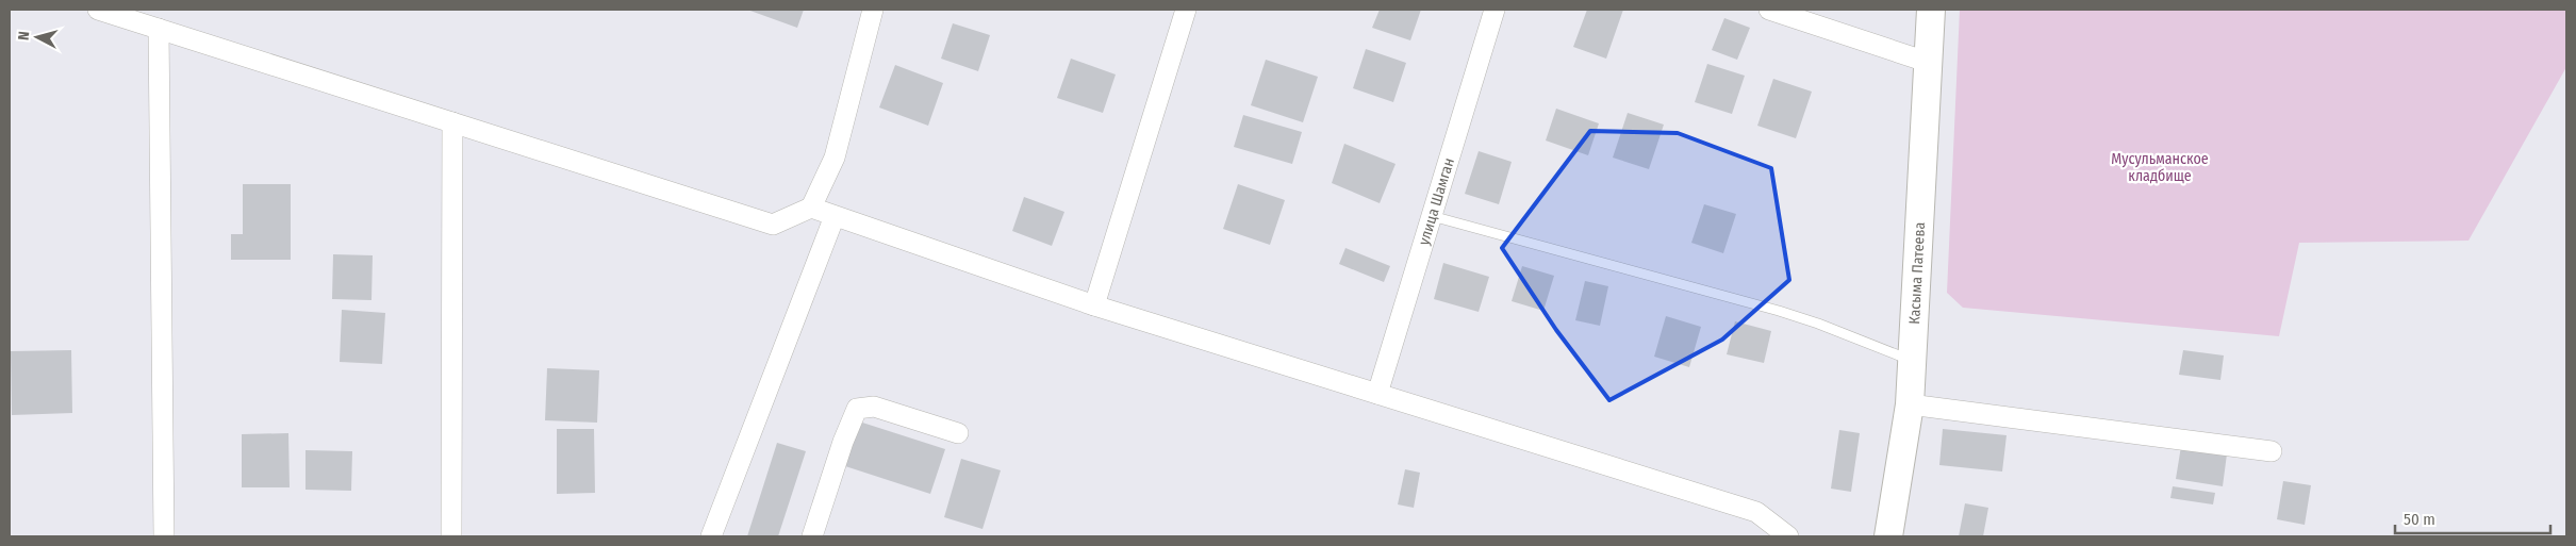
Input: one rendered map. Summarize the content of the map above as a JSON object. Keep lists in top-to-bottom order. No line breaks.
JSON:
{"streets":{"main road":["Касыма Патеева"],"street":["улица Шамган"]},"parks":["Мусульманское кладбище"],"scale_bar":"50 m","north":"left"}
